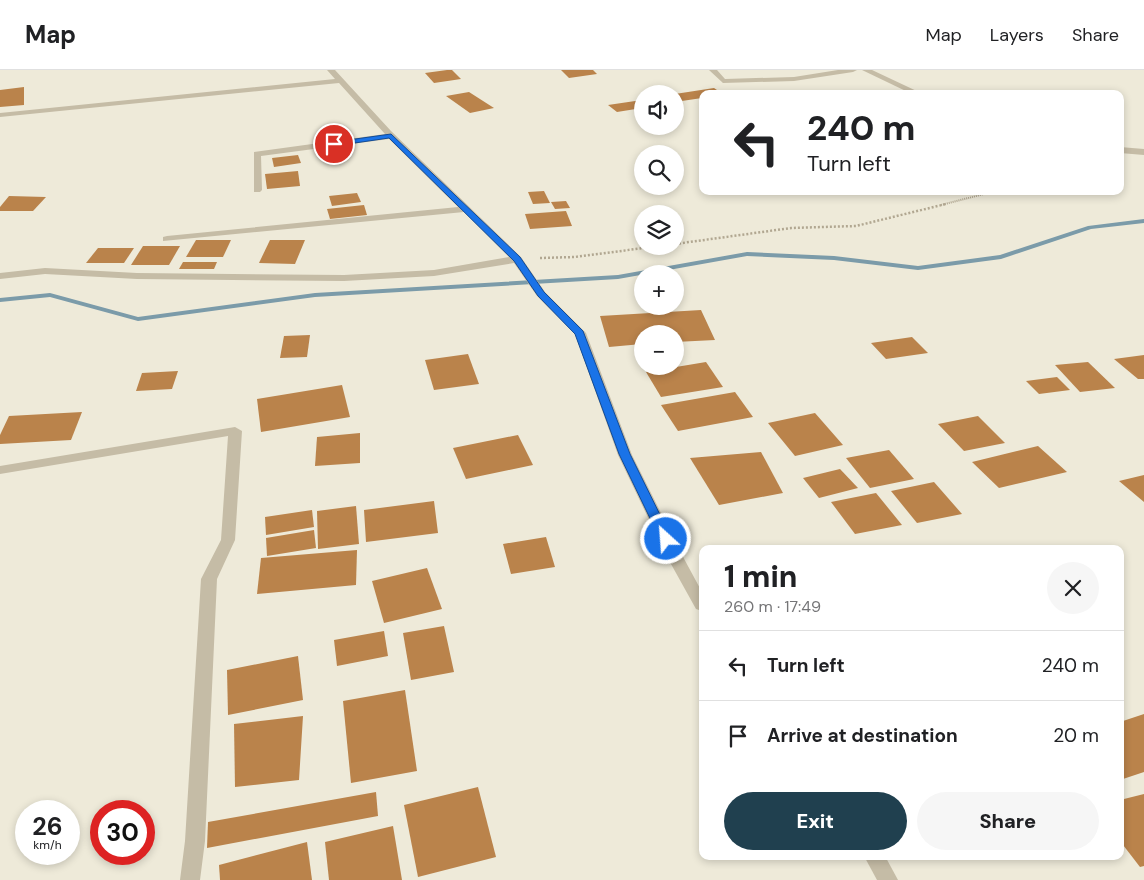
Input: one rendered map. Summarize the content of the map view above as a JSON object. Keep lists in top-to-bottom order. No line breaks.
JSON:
{"page":{"header":"Map","nav":["Map","Layers","Share"],"map_buttons":["+","−"],"turn":["240 m","Turn left"],"heading":["1 min","260 m · 17:49"],"list":[{"name":"Turn left","value":"240 m"},{"name":"Arrive at destination","value":"20 m"}],"buttons":["Exit","Share"],"speed":"26 km/h","limit":"30"}}
